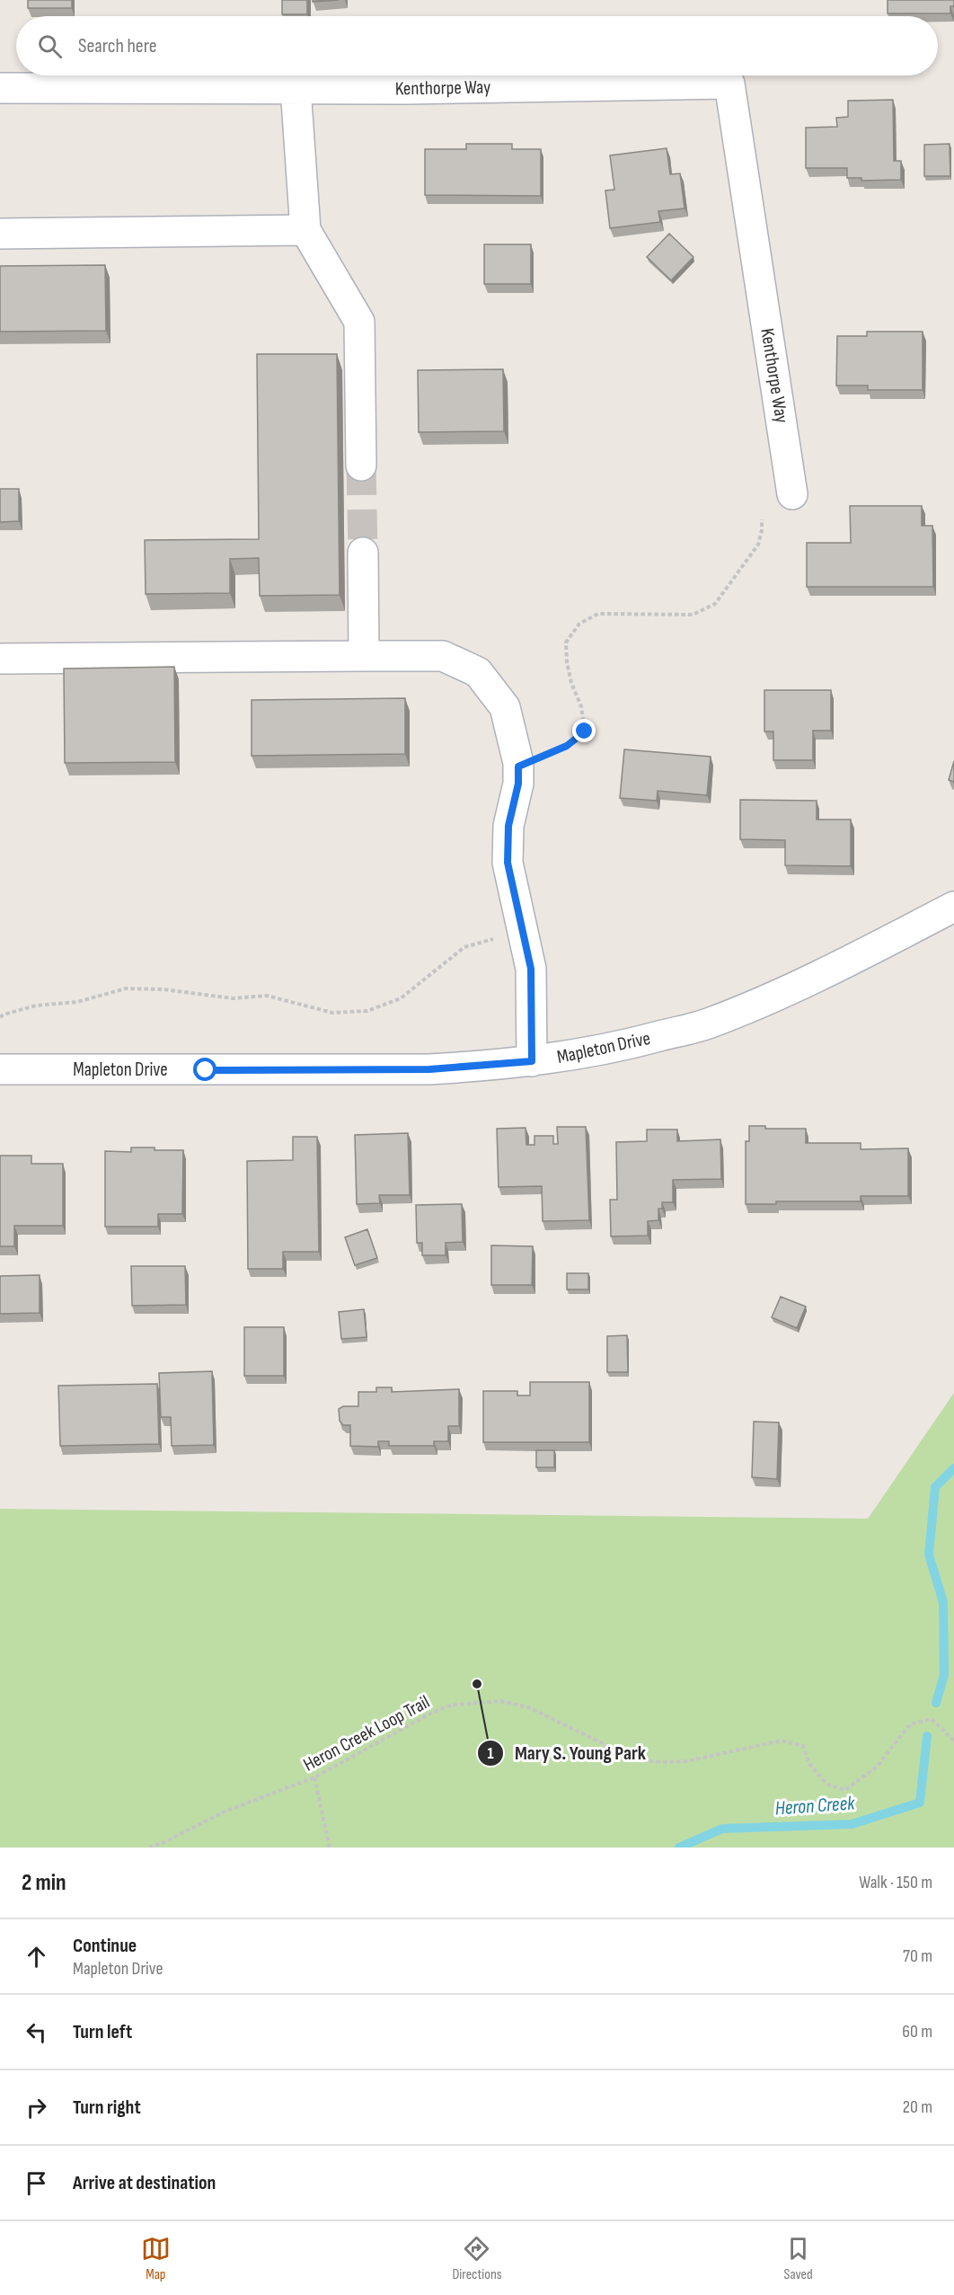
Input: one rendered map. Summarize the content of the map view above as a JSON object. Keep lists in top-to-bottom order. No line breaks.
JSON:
{"streets":{"street":["Kenthorpe Way","Mapleton Drive"],"path":["Heron Creek Loop Trail"]},"water":["Heron Creek"],"places":["Mary S. Young Park"],"page":{"search":"Search here","heading":["2 min","Walk · 150 m"],"list":[["Continue","Mapleton Drive","70 m"],["Turn left","60 m"],["Turn right","20 m"],"Arrive at destination"],"nav":["Map","Directions","Saved"]}}
